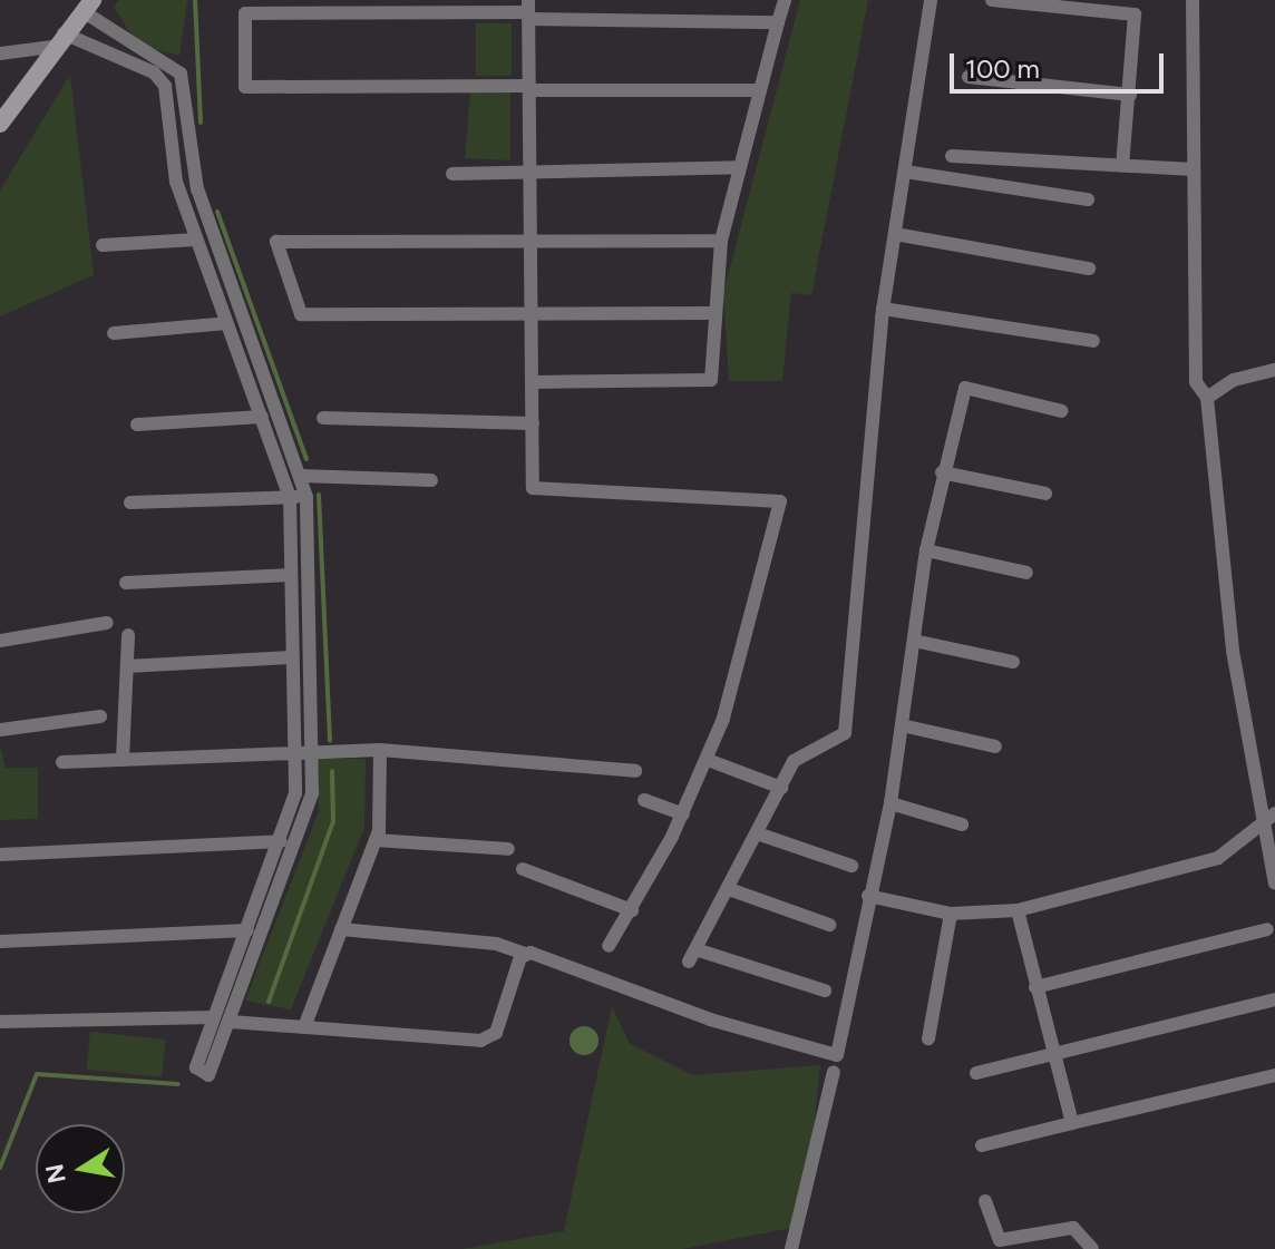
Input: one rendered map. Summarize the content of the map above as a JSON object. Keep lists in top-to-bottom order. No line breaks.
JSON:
{"scale_bar":"100 m","north":"left"}
